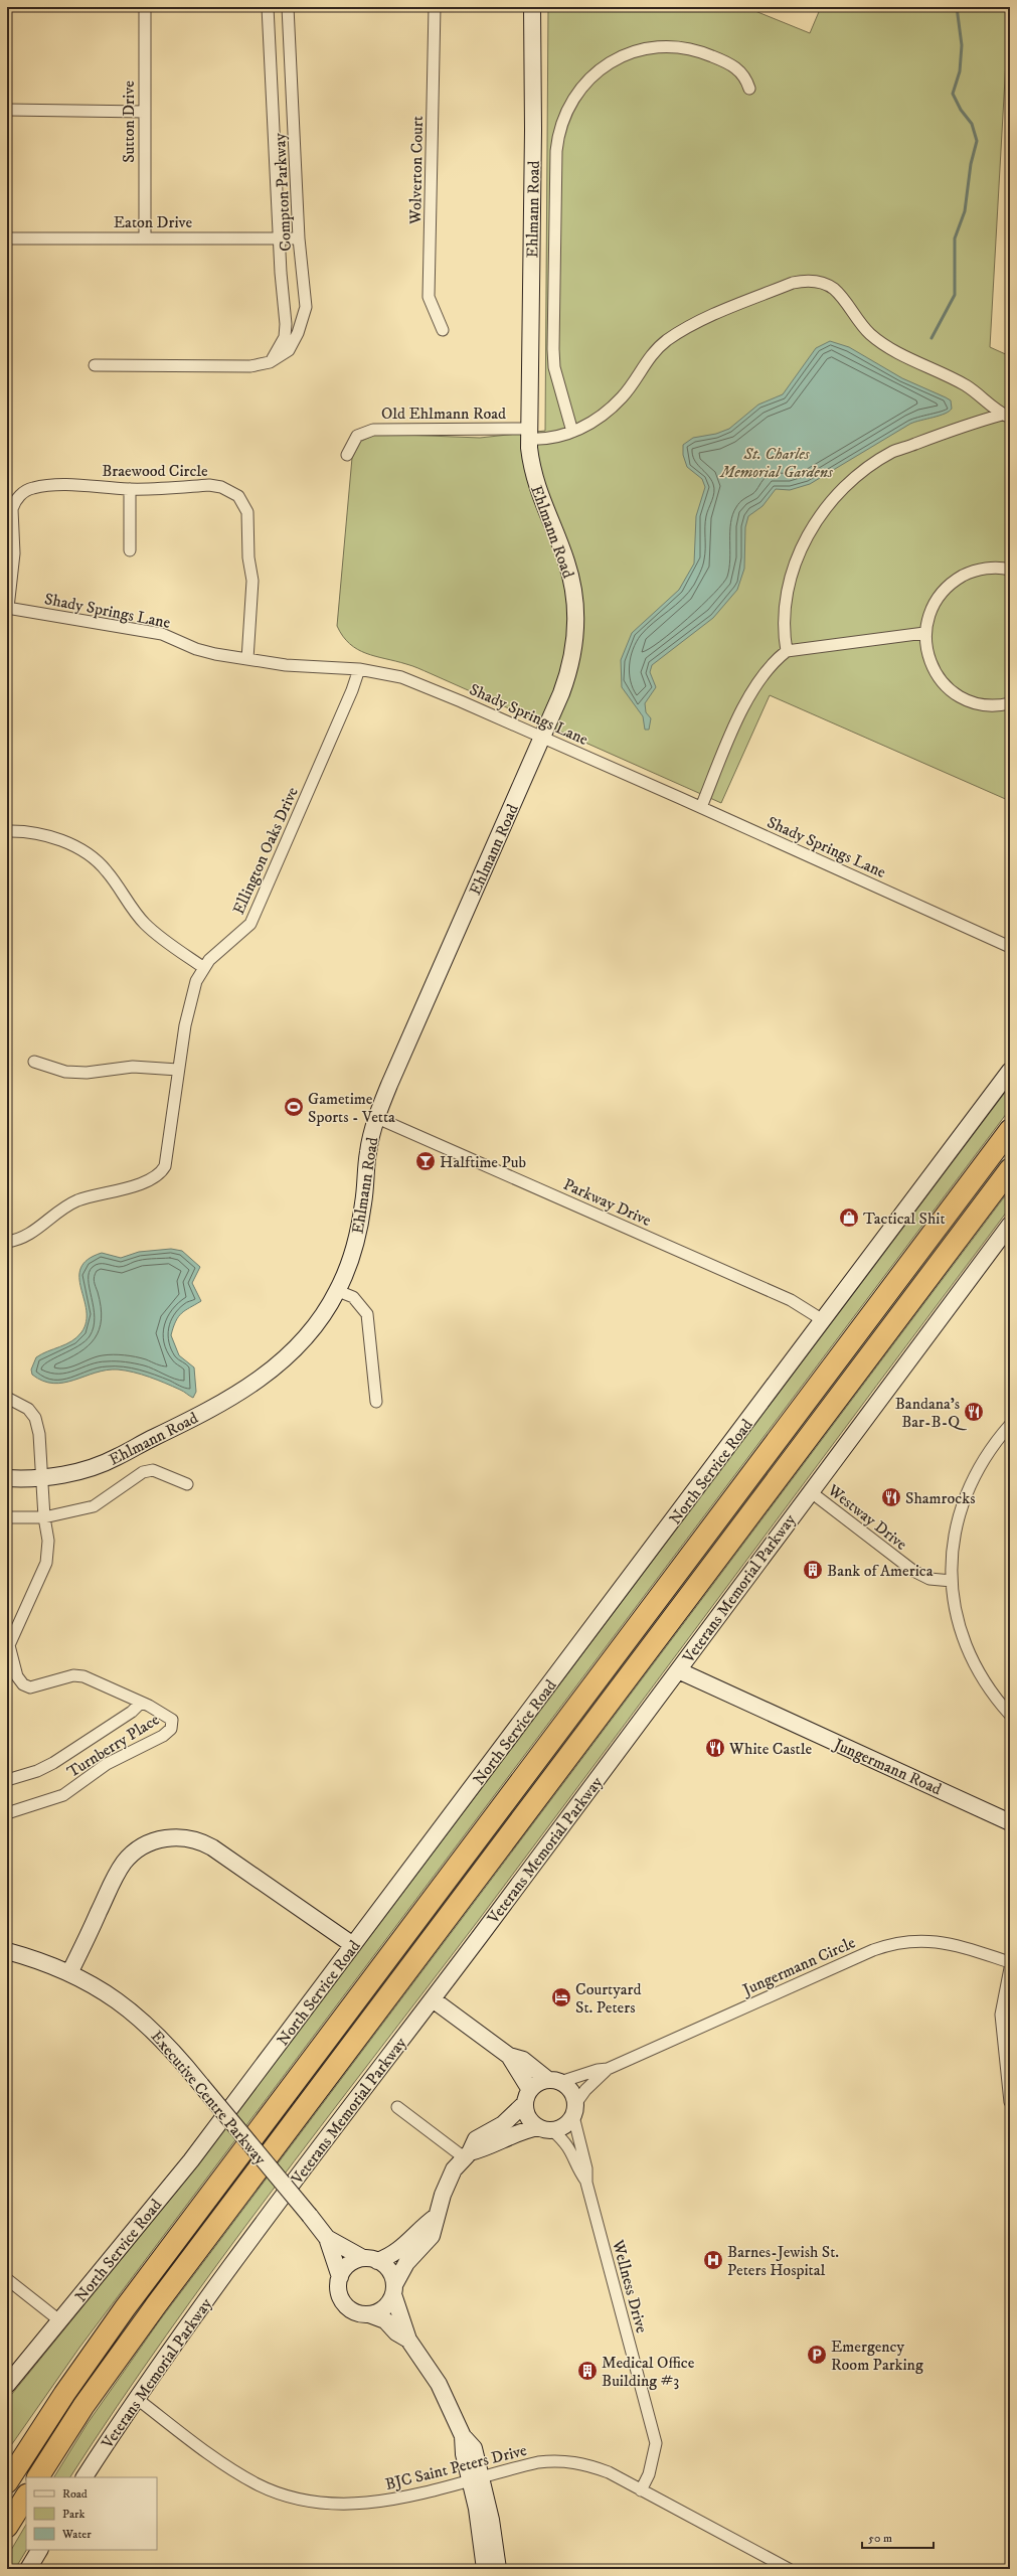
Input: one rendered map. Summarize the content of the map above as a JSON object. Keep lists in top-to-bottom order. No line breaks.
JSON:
{"streets":{"street":["Sutton Drive","Wolverton Court","Compton Parkway","Ehlmann Road","Eaton Drive","Old Ehlmann Road","Braewood Circle","Shady Springs Lane","Ellington Oaks Drive","Parkway Drive","North Service Road","Westway Drive","Veterans Memorial Parkway","Turnberry Place","Jungermann Road","Jungermann Circle","Executive Centre Parkway","Wellness Drive","BJC Saint Peters Drive"]},"crossings":[["Sutton Drive","Eaton Drive"],["Compton Parkway","Eaton Drive"],["Ehlmann Road","Old Ehlmann Road"],["Ehlmann Road","Shady Springs Lane"],["Ehlmann Road","Parkway Drive"],["Ehlmann Road","Turnberry Place"],["Braewood Circle","Shady Springs Lane"],["Shady Springs Lane","Ellington Oaks Drive"],["Parkway Drive","North Service Road"],["Westway Drive","Veterans Memorial Parkway"],["Veterans Memorial Parkway","Jungermann Road"],["Veterans Memorial Parkway","BJC Saint Peters Drive"],["Jungermann Circle","Wellness Drive"],["Wellness Drive","BJC Saint Peters Drive"]],"parks":["St. Charles Memorial Gardens"],"places":{"sports":["Gametime Sports - Vetta"],"bar":["Halftime Pub"],"shop":["Tactical Shit"],"restaurant":["Bandana's Bar-B-Q","Shamrocks","White Castle"],"building":["Bank of America","Medical Office Building #3"],"hotel":["Courtyard St. Peters"],"hospital":["Barnes-Jewish St. Peters Hospital"],"parking":["Emergency Room Parking"]},"legend":["Road","Park","Water"],"scale_bar":"50 m"}
